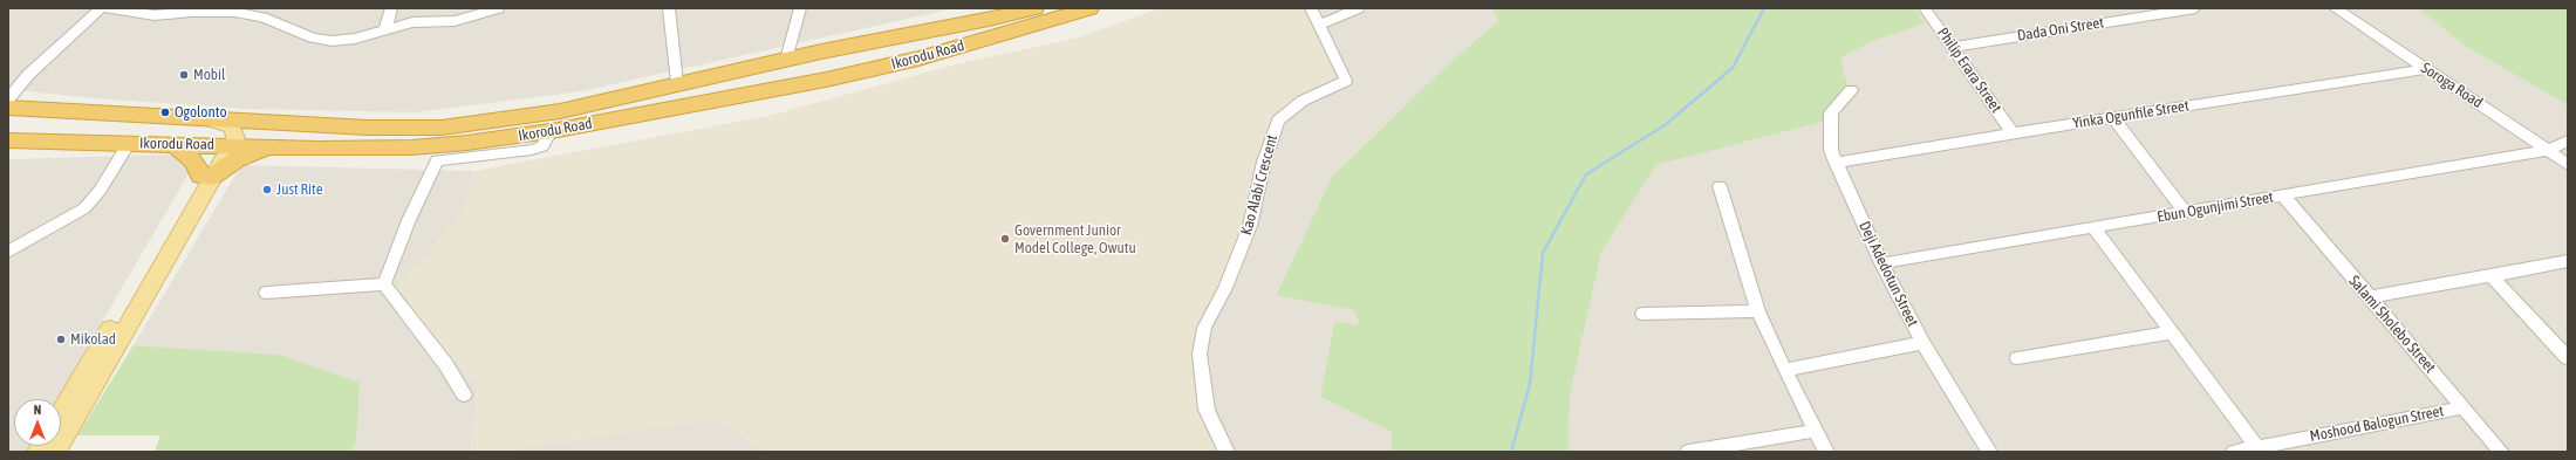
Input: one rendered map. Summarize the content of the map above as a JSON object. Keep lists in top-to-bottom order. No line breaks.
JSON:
{"streets":{"highway":["Ikorodu Road"],"street":["Dada Oni Street","Philip Erara Street","Soroga Road","Yinka Ogunfile Street","Kao Alabi Crescent","Ebun Ogunjimi Street","Deji Adedotun Street","Salami Sholebo Street","Moshood Balogun Street"]},"crossings":[["Dada Oni Street","Philip Erara Street"],["Philip Erara Street","Yinka Ogunfile Street"],["Soroga Road","Yinka Ogunfile Street"],["Soroga Road","Ebun Ogunjimi Street"],["Yinka Ogunfile Street","Deji Adedotun Street"],["Ebun Ogunjimi Street","Deji Adedotun Street"],["Ebun Ogunjimi Street","Salami Sholebo Street"],["Salami Sholebo Street","Moshood Balogun Street"]],"places":["Mobil","Ogolonto","Just Rite","Government Junior Model College, Owutu","Mikolad"],"north":"top"}
